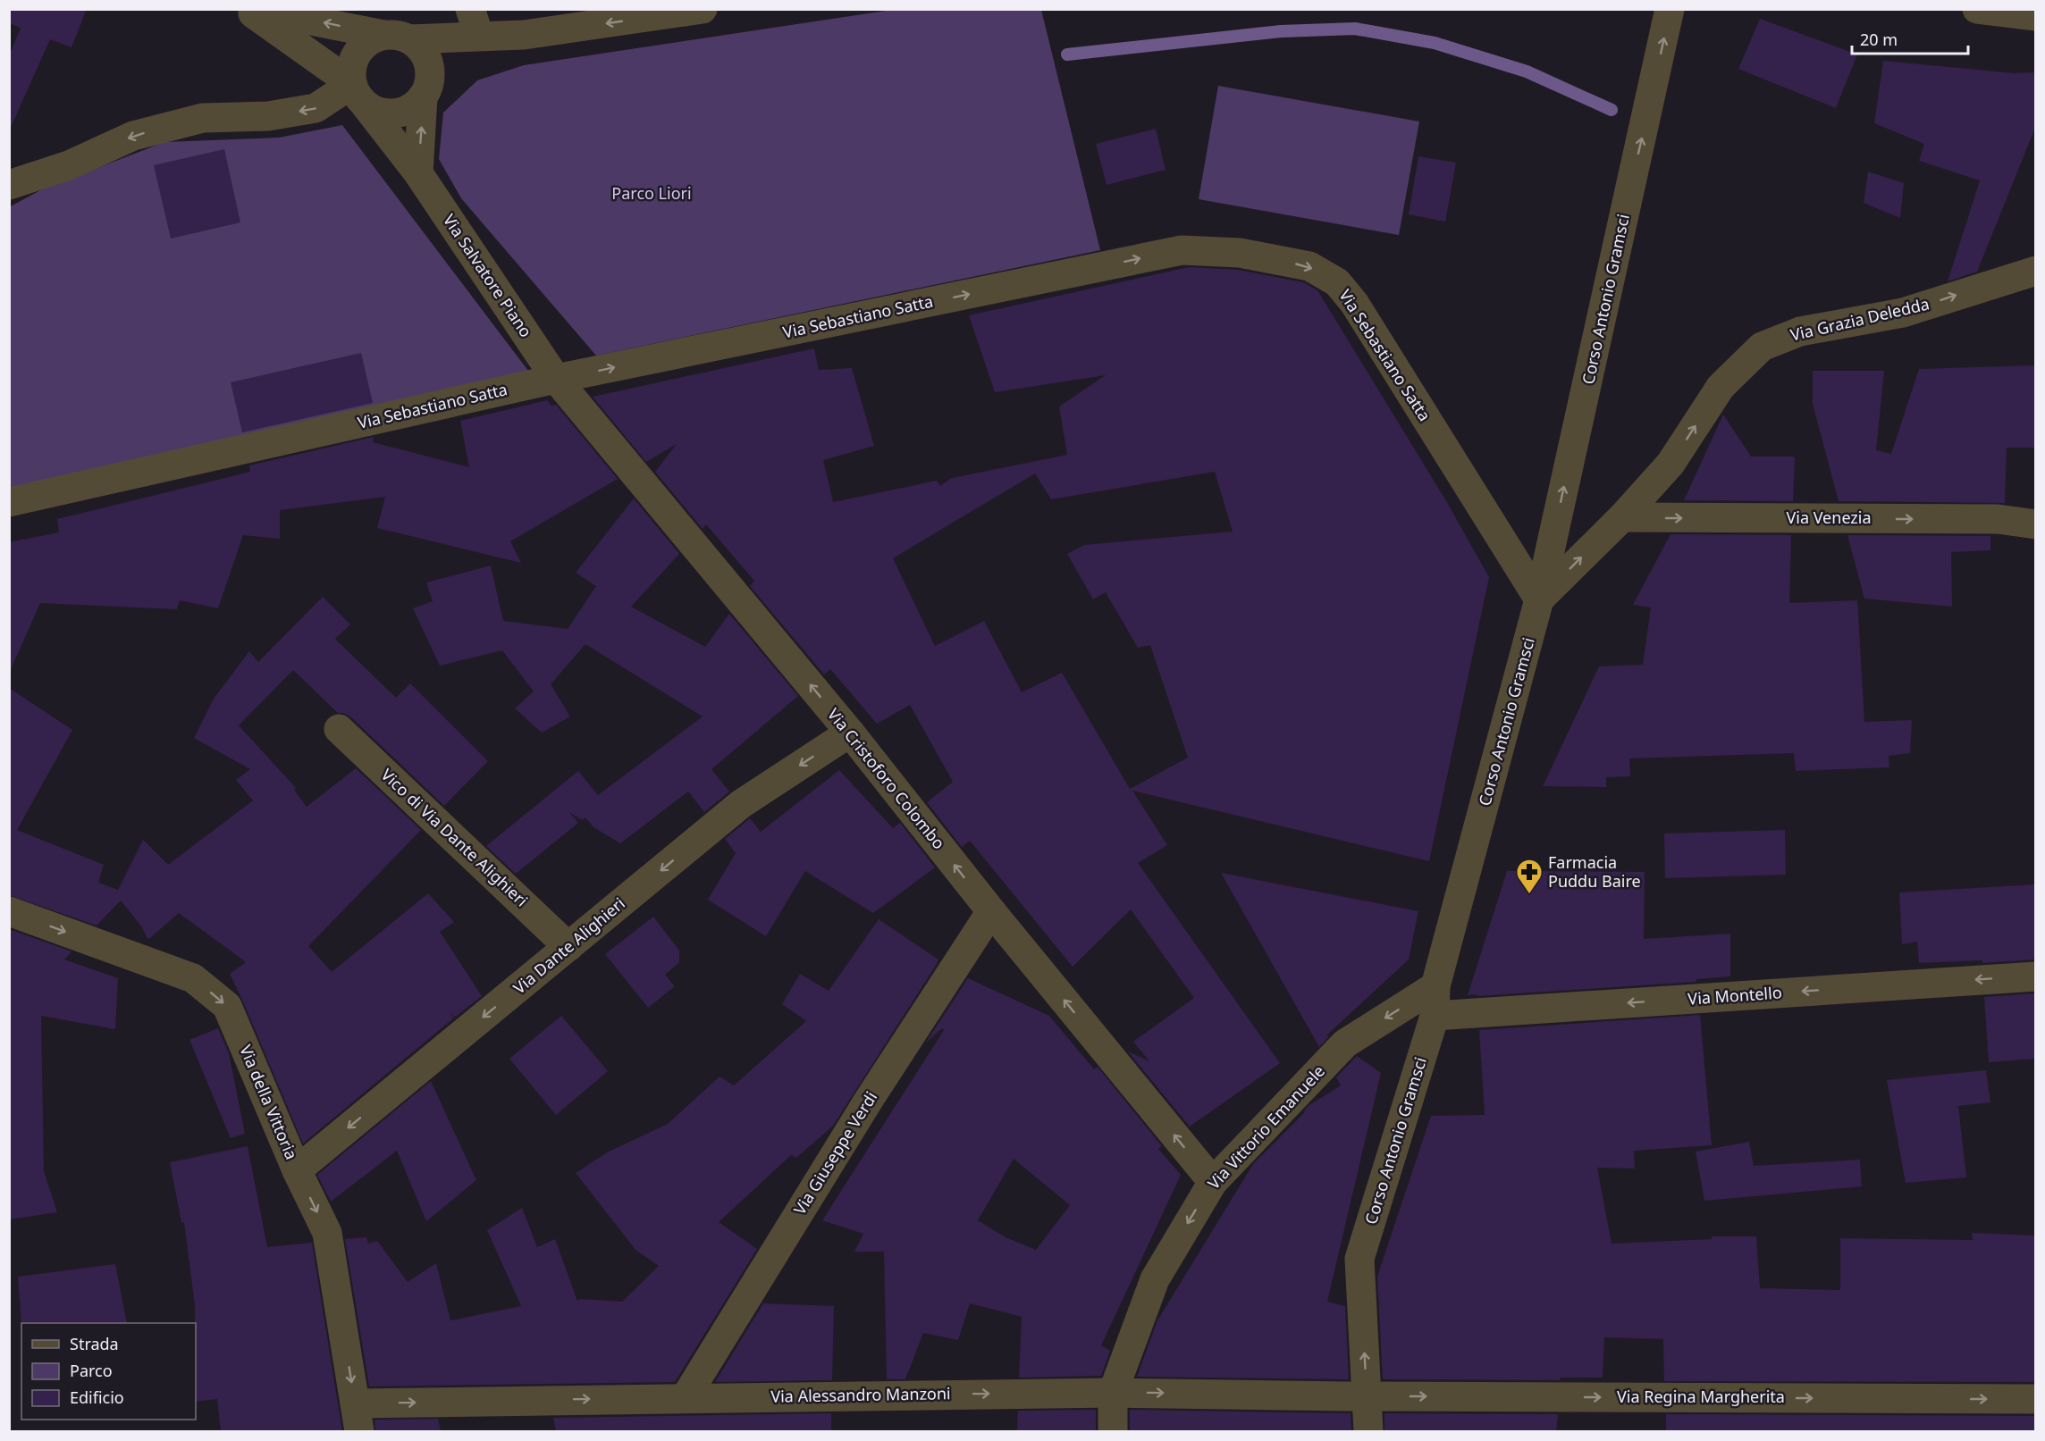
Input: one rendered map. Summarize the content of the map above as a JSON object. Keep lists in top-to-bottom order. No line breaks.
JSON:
{"streets":{"street":["Via Salvatore Piano","Corso Antonio Gramsci","Via Sebastiano Satta","Via Grazia Deledda","Via Venezia","Via Cristoforo Colombo","Vico di Via Dante Alighieri","Via Dante Alighieri","Via Montello","Via della Vittoria","Via Vittorio Emanuele","Via Giuseppe Verdi","Via Alessandro Manzoni","Via Regina Margherita"]},"crossings":[["Via Salvatore Piano","Via Sebastiano Satta"],["Via Salvatore Piano","Via Cristoforo Colombo"],["Corso Antonio Gramsci","Via Sebastiano Satta"],["Corso Antonio Gramsci","Via Grazia Deledda"],["Corso Antonio Gramsci","Via Montello"],["Corso Antonio Gramsci","Via Vittorio Emanuele"],["Corso Antonio Gramsci","Via Alessandro Manzoni"],["Corso Antonio Gramsci","Via Regina Margherita"],["Via Sebastiano Satta","Via Grazia Deledda"],["Via Sebastiano Satta","Via Cristoforo Colombo"],["Via Grazia Deledda","Via Venezia"],["Via Cristoforo Colombo","Via Dante Alighieri"],["Via Cristoforo Colombo","Via Vittorio Emanuele"],["Via Cristoforo Colombo","Via Giuseppe Verdi"],["Vico di Via Dante Alighieri","Via Dante Alighieri"],["Via Dante Alighieri","Via della Vittoria"],["Via della Vittoria","Via Alessandro Manzoni"],["Via Vittorio Emanuele","Via Alessandro Manzoni"],["Via Giuseppe Verdi","Via Alessandro Manzoni"],["Via Alessandro Manzoni","Via Regina Margherita"]],"one_way":["Corso Antonio Gramsci","Via Sebastiano Satta","Via Grazia Deledda","Via Venezia","Via Cristoforo Colombo","Via Dante Alighieri","Via Montello","Via della Vittoria","Via Vittorio Emanuele","Via Alessandro Manzoni","Via Regina Margherita"],"parks":["Parco Liori"],"places":{"pharmacy":["Farmacia Puddu Baire"]},"legend":["Strada","Parco","Edificio"],"scale_bar":"20 m"}
